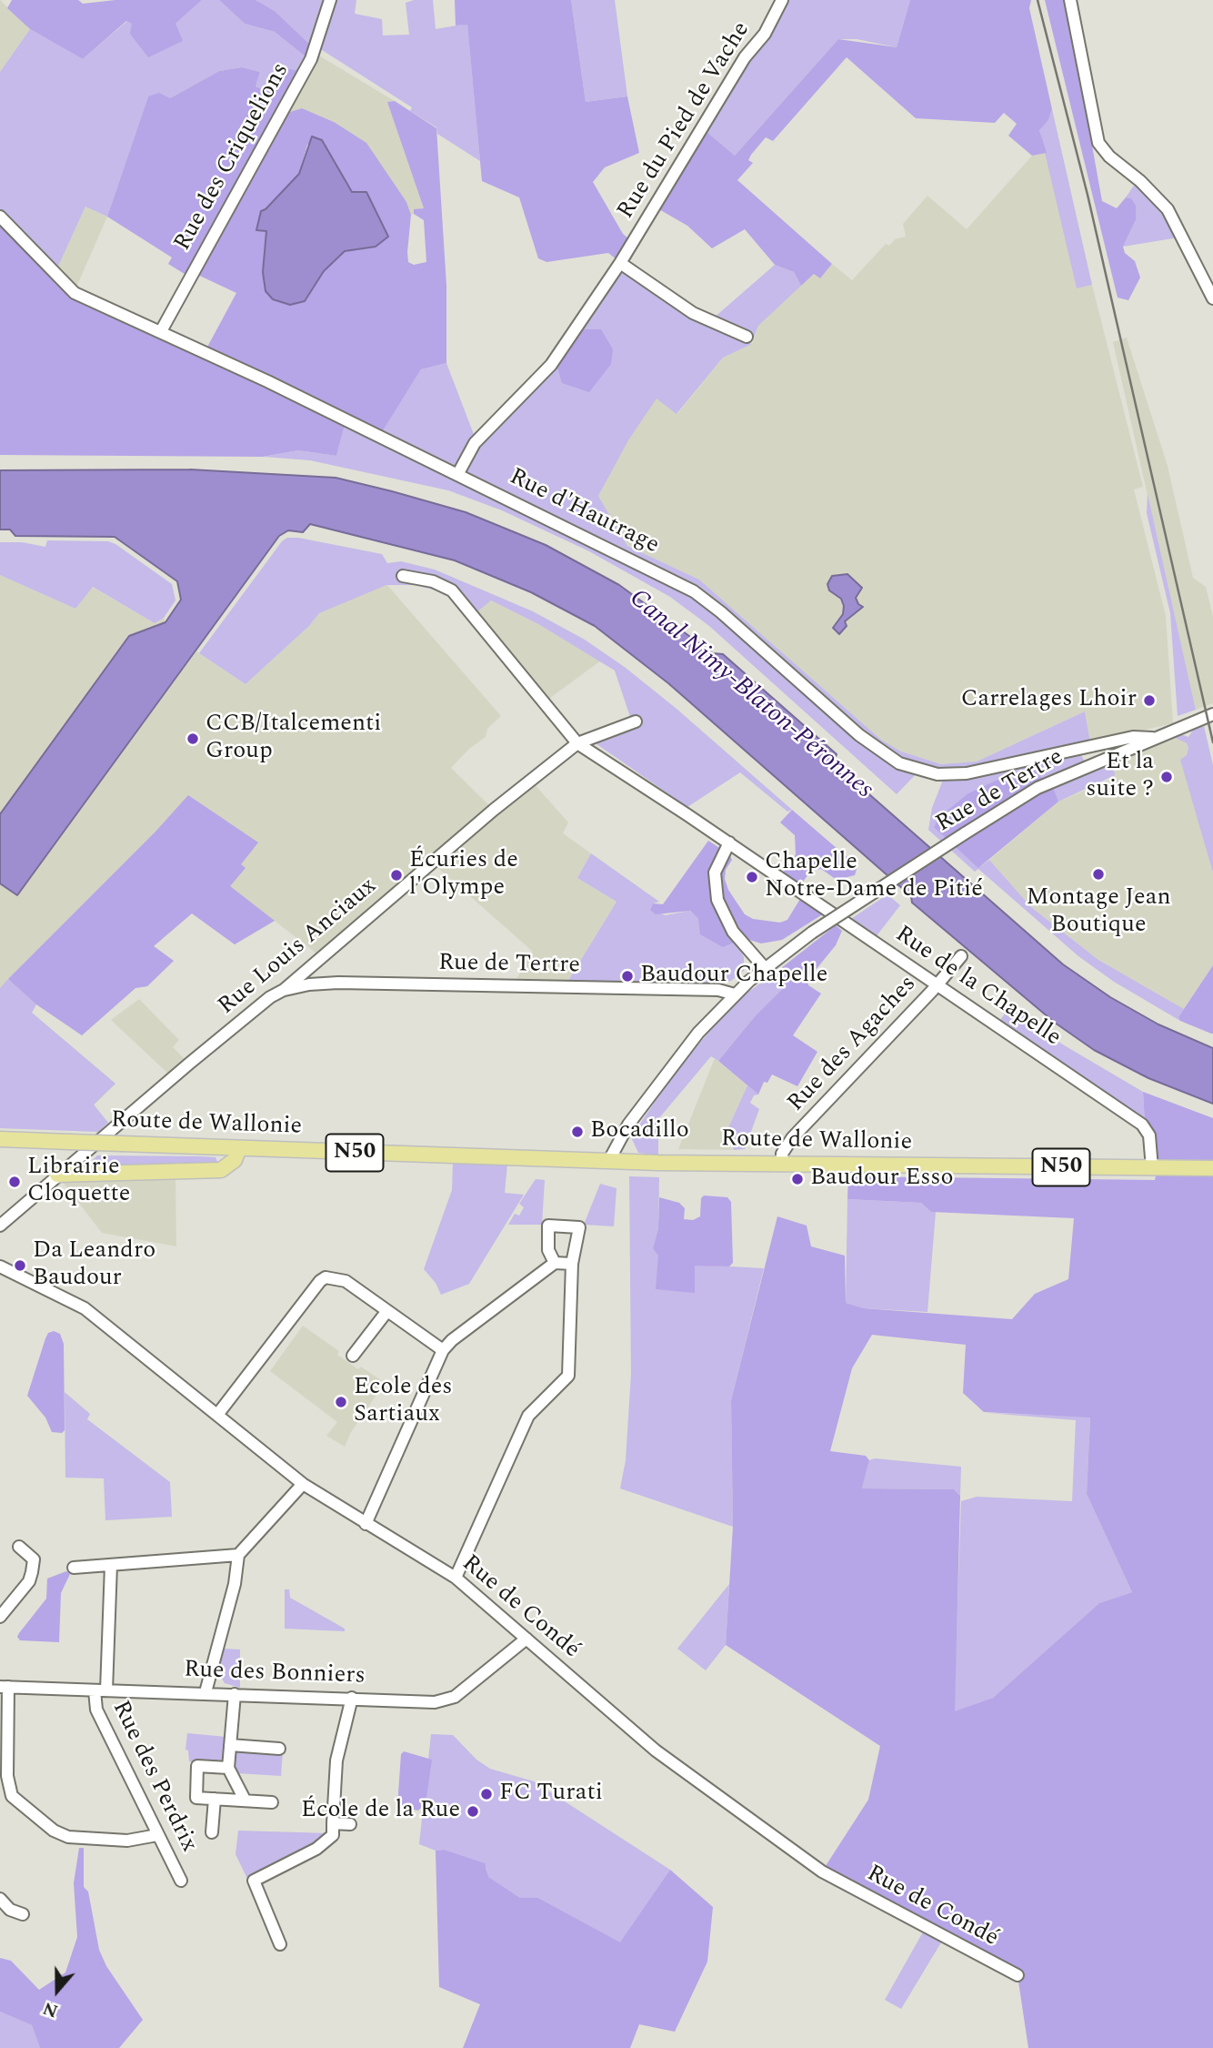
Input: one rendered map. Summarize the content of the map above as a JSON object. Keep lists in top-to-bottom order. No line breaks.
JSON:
{"streets":{"main road":["Route de Wallonie","N50"],"street":["Rue du Pied de Vache","Rue des Criquelions","Rue d'Hautrage","Rue de Tertre","Rue Louis Anciaux","Rue de la Chapelle","Rue des Agaches","Rue de Condé","Rue des Bonniers","Rue des Perdrix"]},"crossings":[["Rue du Pied de Vache","Rue d'Hautrage"],["Rue des Criquelions","Rue d'Hautrage"],["Rue d'Hautrage","Rue de Tertre"],["Rue de Tertre","Rue Louis Anciaux"],["Rue de Tertre","Route de Wallonie"],["Rue Louis Anciaux","Rue de la Chapelle"],["Rue de la Chapelle","Rue des Agaches"],["Rue de la Chapelle","Route de Wallonie"],["Rue des Agaches","Route de Wallonie"],["Rue de Condé","Rue des Bonniers"],["Rue des Bonniers","Rue des Perdrix"]],"water":["Canal Nimy-Blaton-Péronnes"],"places":["Carrelages Lhoir","CCB/Italcementi Group","Et la suite ?","Montage Jean Boutique","Écuries de l'Olympe","Chapelle Notre-Dame de Pitié","Baudour Chapelle","Bocadillo","Baudour Esso","Librairie Cloquette","Da Leandro Baudour","Ecole des Sartiaux","FC Turati","École de la Rue"],"north":"bottom"}
